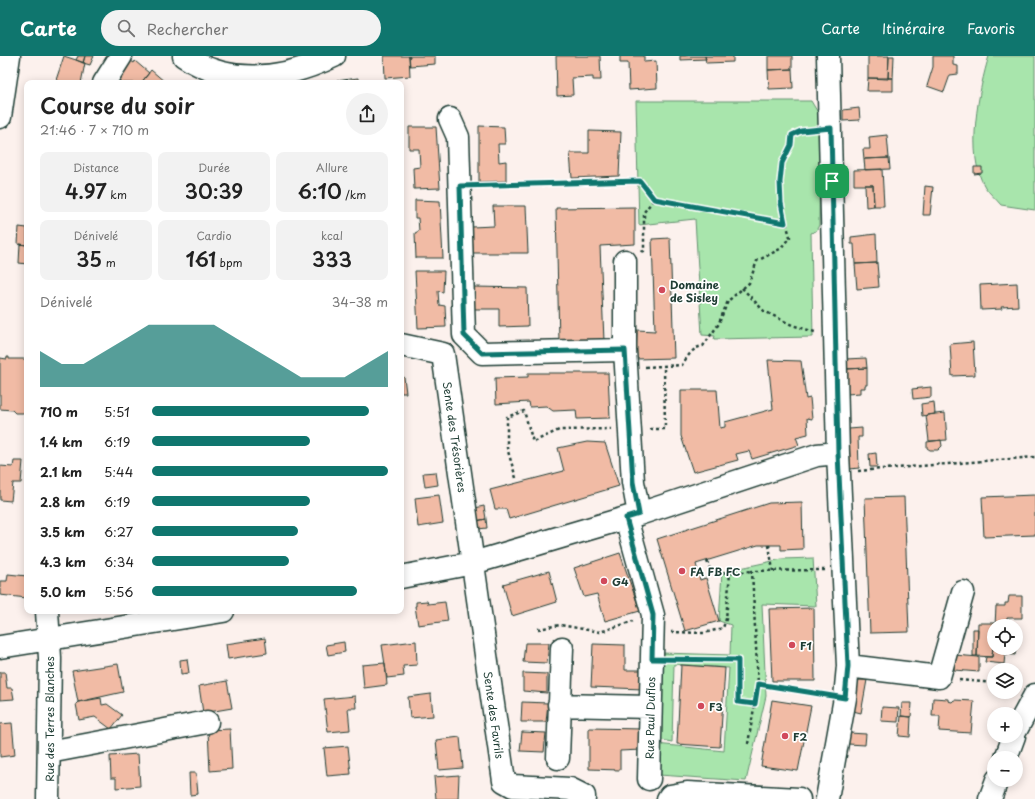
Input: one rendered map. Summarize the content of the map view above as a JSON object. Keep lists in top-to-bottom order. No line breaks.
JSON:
{"streets":{"street":["Sente des Trésorières","Sente des Favrils","Rue Paul Duflos","Rue des Terres Blanches"]},"crossings":[["Sente des Trésorières","Sente des Favrils"]],"places":["Domaine de Sisley","FA FB FC","G4","F1","F3","F2"],"page":{"header":"Carte","search":"Rechercher","nav":["Carte","Itinéraire","Favoris"],"heading":["Course du soir","21:46 · 7 × 710 m"],"stats":[["Distance","4.97 km"],["Durée","30:39"],["Allure","6:10 /km"],["Dénivelé","35 m"],["Cardio","161 bpm"],["kcal","333"]],"chart":["Dénivelé","34–38 m"],"list":[{"name":"710 m","note":"5:51"},{"name":"1.4 km","note":"6:19"},{"name":"2.1 km","note":"5:44"},{"name":"2.8 km","note":"6:19"},{"name":"3.5 km","note":"6:27"},{"name":"4.3 km","note":"6:34"},{"name":"5.0 km","note":"5:56"}],"map_buttons":["+","−"]}}
